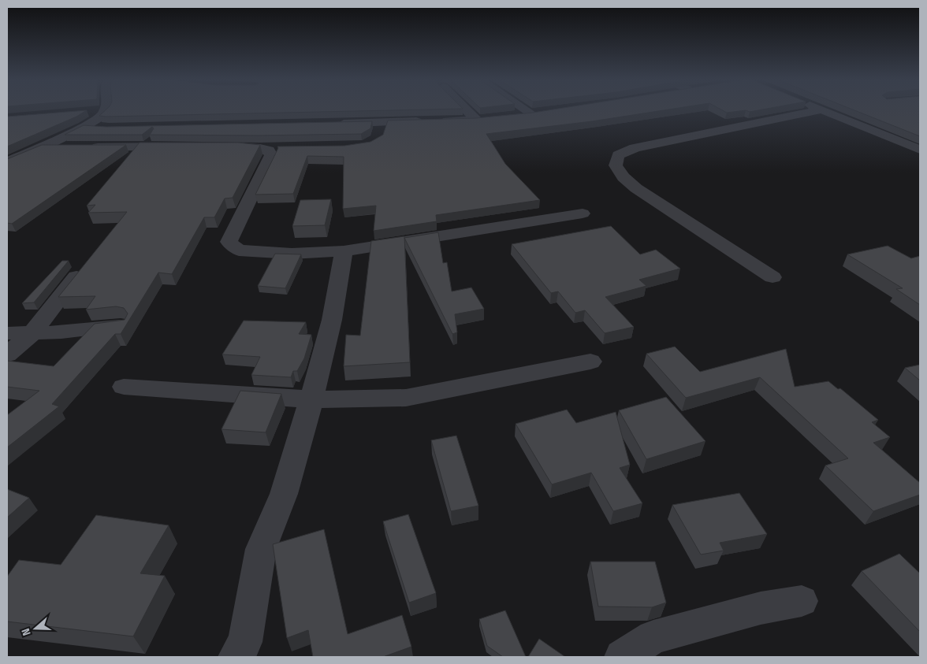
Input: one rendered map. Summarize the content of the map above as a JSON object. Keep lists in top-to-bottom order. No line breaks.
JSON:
{"north":"left"}
